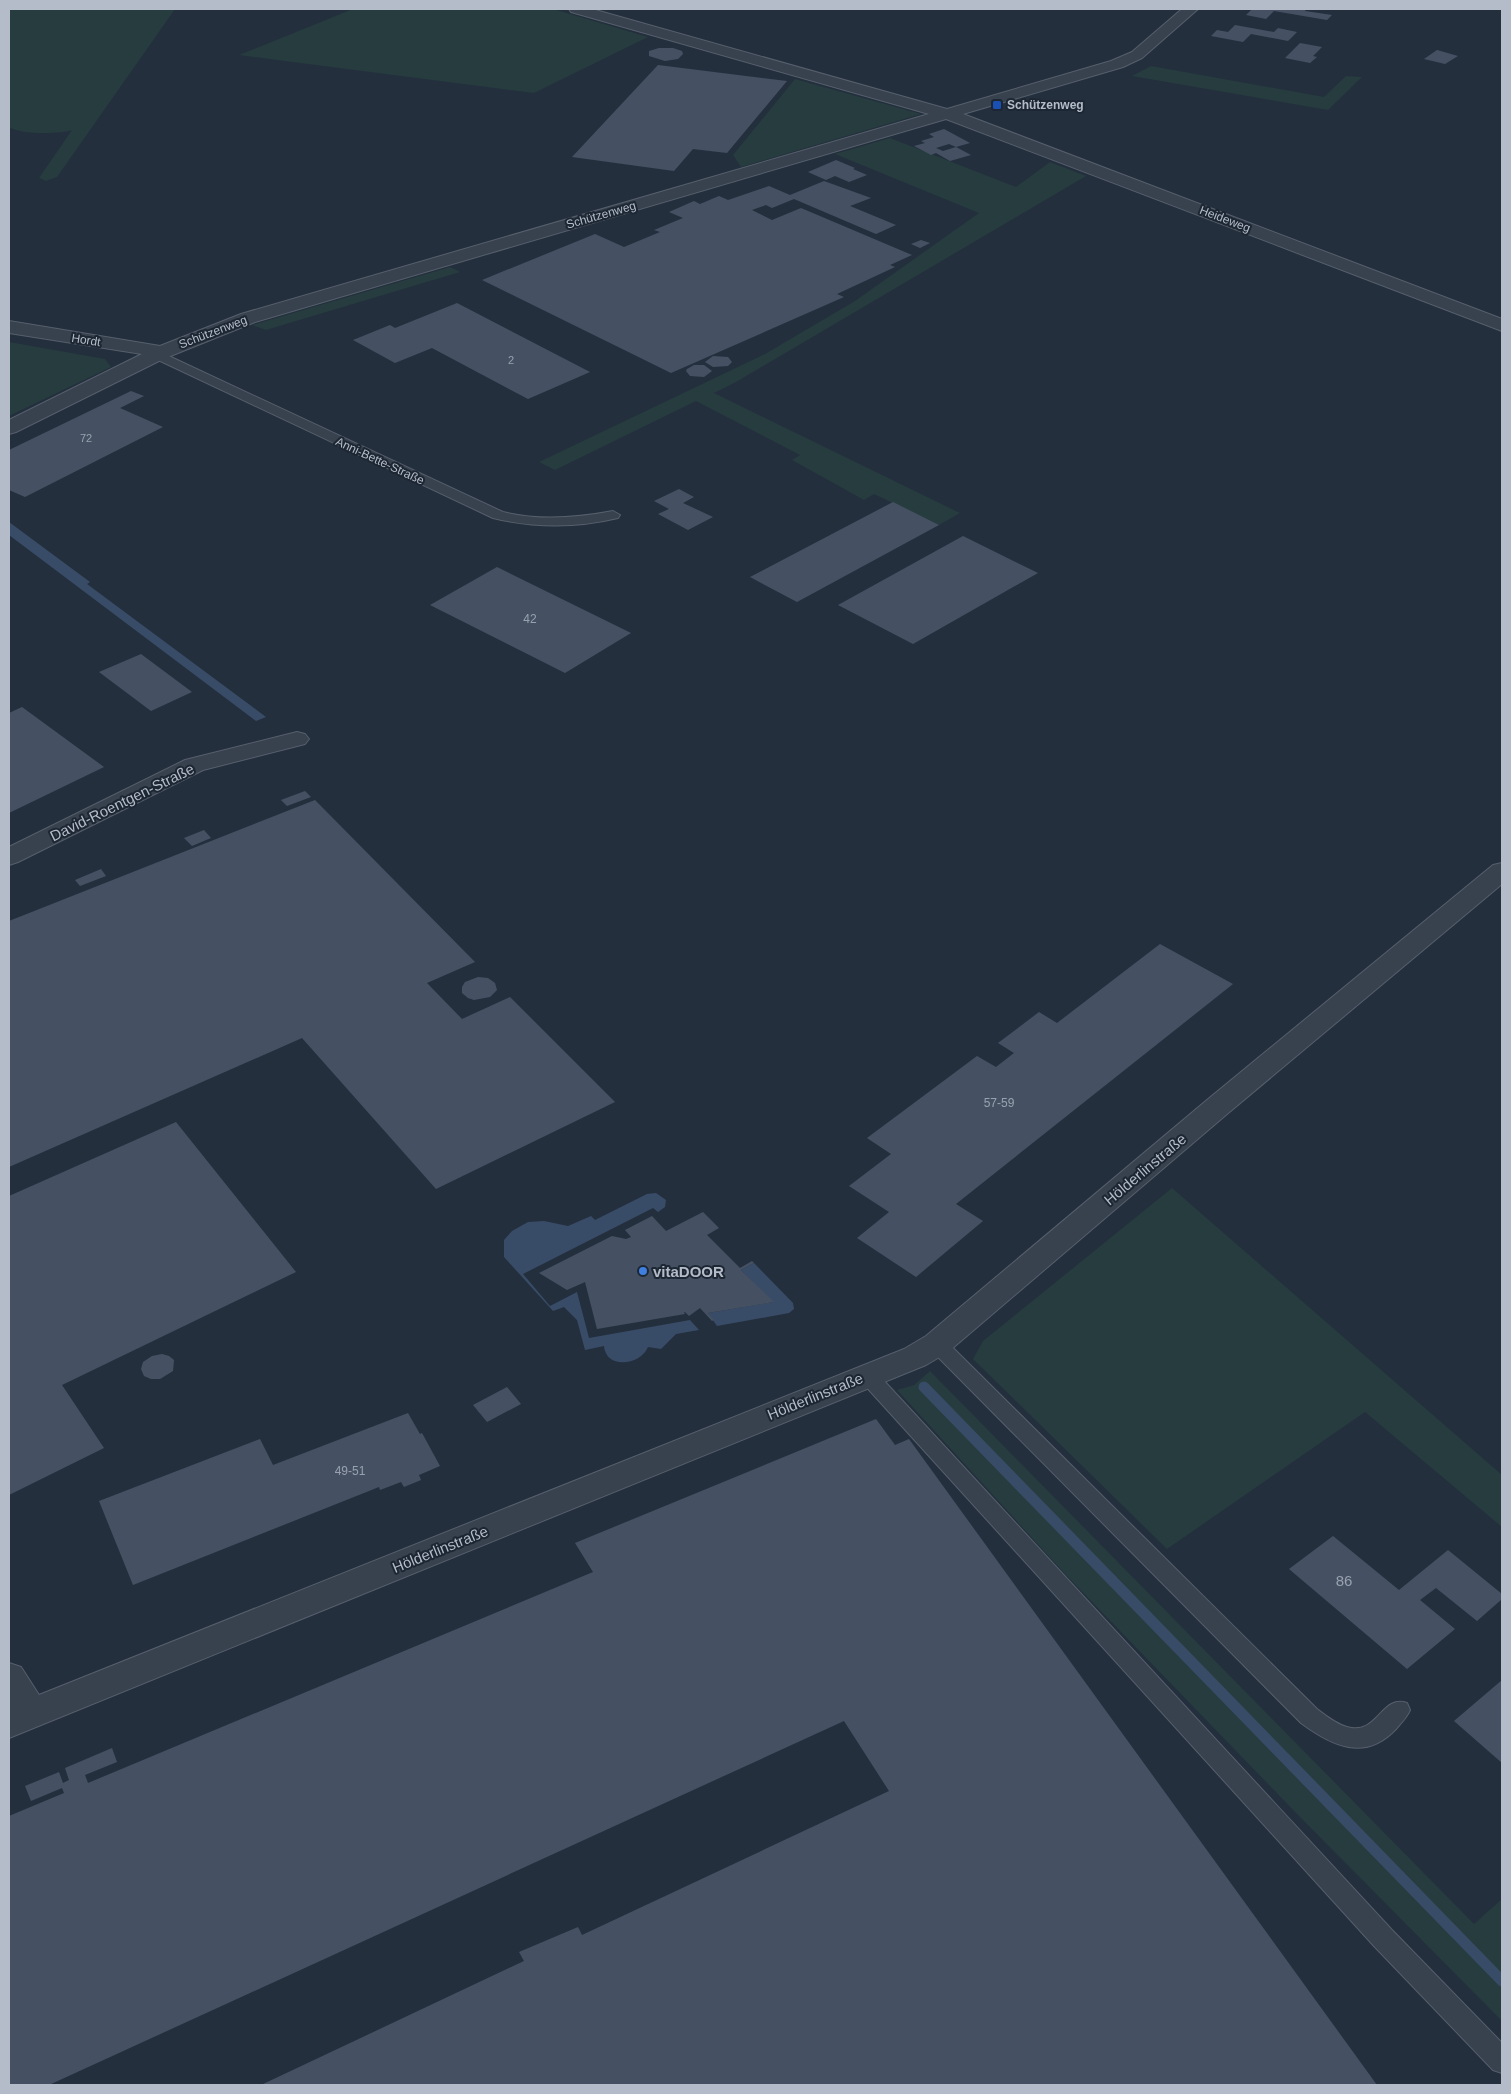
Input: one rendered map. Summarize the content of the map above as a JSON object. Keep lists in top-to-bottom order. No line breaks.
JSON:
{"streets":{"street":["Schützenweg","Heideweg","Hordt","David-Roentgen-Straße","Hölderlinstraße"],"lane":["Anni-Bette-Straße"]},"crossings":[["Schützenweg","Heideweg"],["Schützenweg","Hordt"],["Schützenweg","Anni-Bette-Straße"],["Hordt","Anni-Bette-Straße"]],"places":{"transit":["Schützenweg"],"other":["vitaDOOR"]},"house_numbers":["2","72","42","57-59","49-51","86"]}
